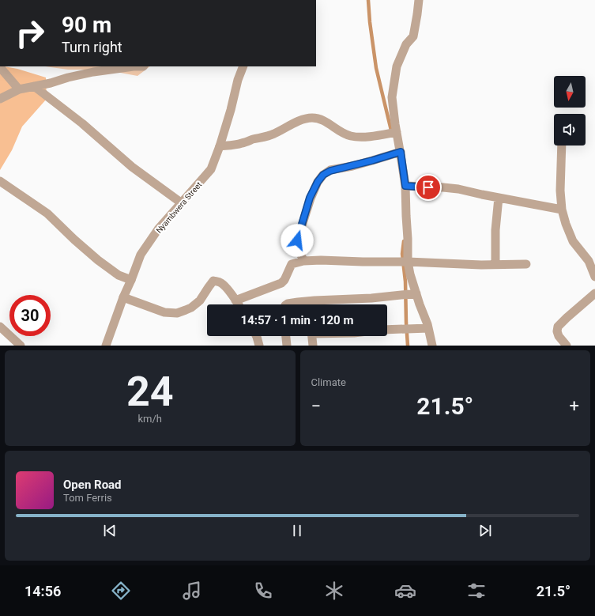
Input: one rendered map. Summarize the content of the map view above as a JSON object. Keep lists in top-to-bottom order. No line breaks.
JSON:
{"streets":{"street":["Nyambwera Street"]},"north":"bottom","page":{"turn":["90 m","Turn right"],"limit":"30","trip":"14:57 · 1 min · 120 m","tile":[["24","km/h"],"Climate"],"heat":["−","21.5°","+"],"song":["Open Road","Tom Ferris"],"tabs":["14:56","21.5°"]}}
